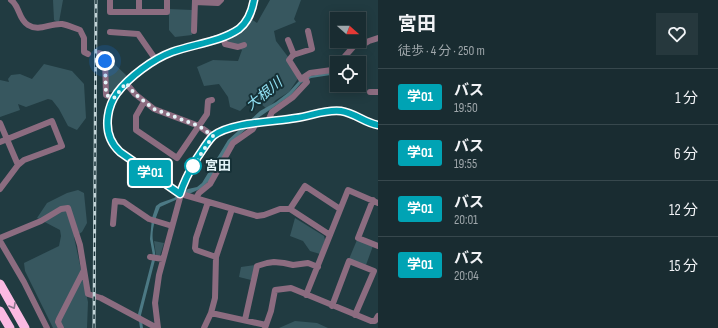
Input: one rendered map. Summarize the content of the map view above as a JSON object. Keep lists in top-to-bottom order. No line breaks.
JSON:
{"water":["大根川"],"places":["宮田"],"lines":["bus line 学01"],"north":"right","page":{"on_map":"学01","heading":["宮田","徒歩 · 4 分 · 250 m"],"list":[{"mark":"学01","name":"バス","note":"19:50","value":"1 分"},{"mark":"学01","name":"バス","note":"19:55","value":"6 分"},{"mark":"学01","name":"バス","note":"20:01","value":"12 分"},{"mark":"学01","name":"バス","note":"20:04","value":"15 分"}]}}
